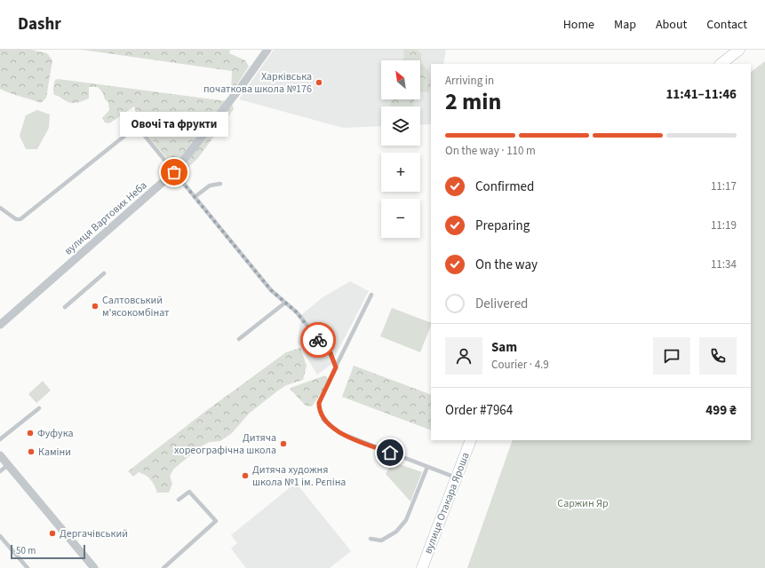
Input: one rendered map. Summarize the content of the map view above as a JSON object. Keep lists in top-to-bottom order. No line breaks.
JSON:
{"streets":{"street":["вулиця Вартових Неба","вулиця Отакара Яроша"]},"parks":["Саржин Яр"],"places":["Харківська початкова школа №176","Овочі та фрукти","Салтовський м'ясокомбінат","Фуфука","Дитяча хореографічна школа","Каміни","Дитяча художня школа №1 ім. Рєпіна","Дергачівський"],"scale_bar":"50 m","north":"top left","page":{"header":"Dashr","nav":["Home","Map","About","Contact"],"map_buttons":["+","−"],"heading":["2 min","Arriving in","11:41–11:46"],"panel":["Sam","Courier · 4.9","Order #7964","499 ₴"],"bubble":"Овочі та фрукти","bar":"On the way · 110 m","list":[["Confirmed","11:17"],["Preparing","11:19"],["On the way","11:34"],"Delivered"],"scale":"50 m"}}
